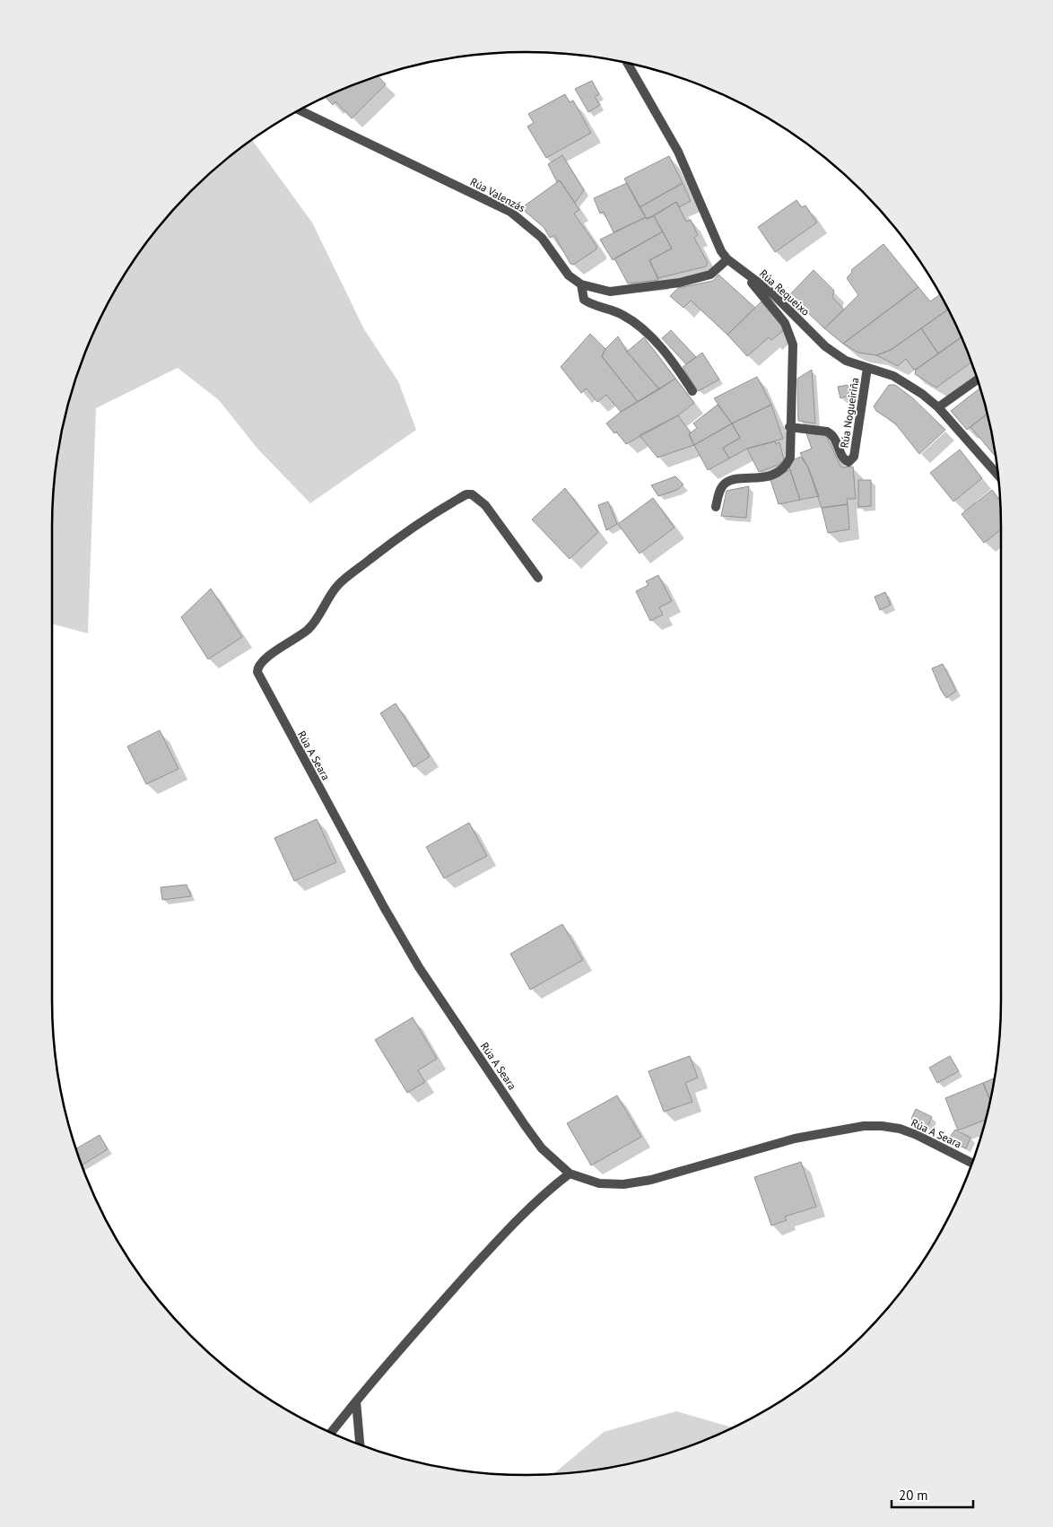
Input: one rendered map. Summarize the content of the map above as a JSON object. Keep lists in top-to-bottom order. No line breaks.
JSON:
{"streets":{"street":["Rúa Valenzás","Rúa Requeixo","Rúa Nogueiriña","Rúa A Seara"]},"crossings":[["Rúa Valenzás","Rúa Requeixo"],["Rúa Requeixo","Rúa Nogueiriña"]],"scale_bar":"20 m"}
